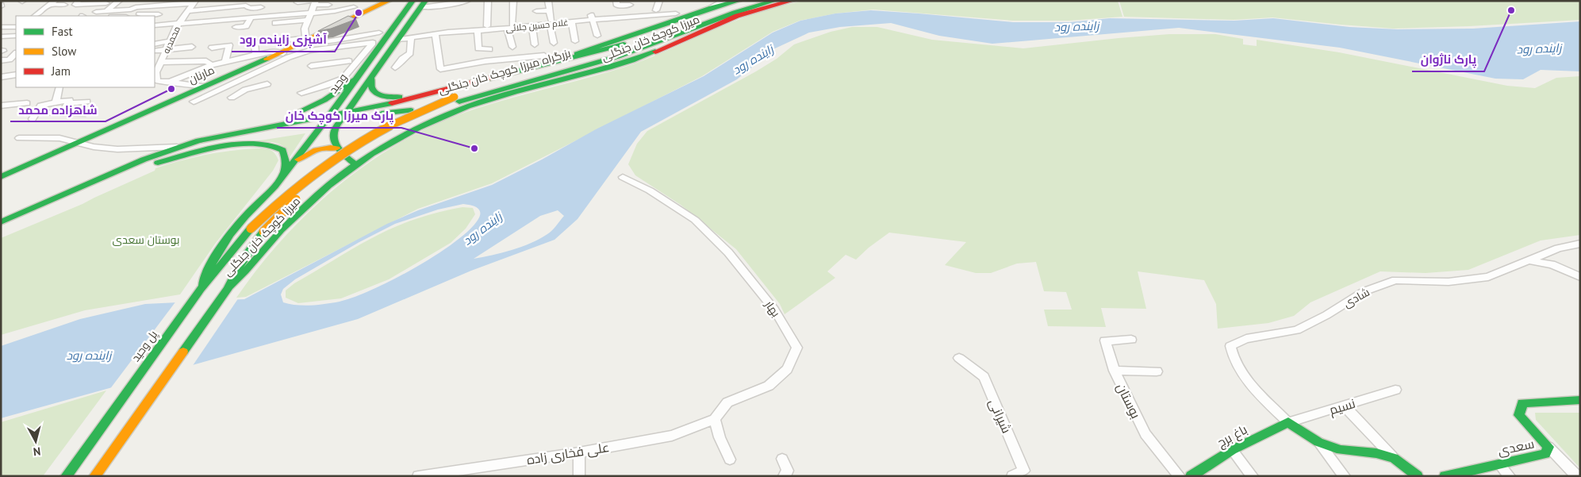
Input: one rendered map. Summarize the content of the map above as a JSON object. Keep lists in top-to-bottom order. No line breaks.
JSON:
{"streets":{"main road":["میرزا کوچک خان جنگلی","بزرگراه میرزا کوچک خان جنگلی","مارنان","وحید","پل وحید","باغ برج","سعدی"],"street":["غلام حسین جلائی","محمدیه","شادی","بهار","بوستان","نسیم","شیرانی","علی فخاری زاده"]},"crossings":[["میرزا کوچک خان جنگلی","بزرگراه میرزا کوچک خان جنگلی"],["محمدیه","مارنان"],["بزرگراه میرزا کوچک خان جنگلی","وحید"],["بزرگراه میرزا کوچک خان جنگلی","پل وحید"],["وحید","پل وحید"],["شادی","نسیم"],["شادی","باغ برج"],["بهار","علی فخاری زاده"],["نسیم","باغ برج"]],"water":["زاینده رود"],"parks":["بوستان سعدی"],"places":["پارک ناژوان","آشپزی زاینده رود","شاهزاده محمد","پارک میرزا کوچک خان"],"legend":["Fast","Slow","Jam"],"north":"bottom"}
